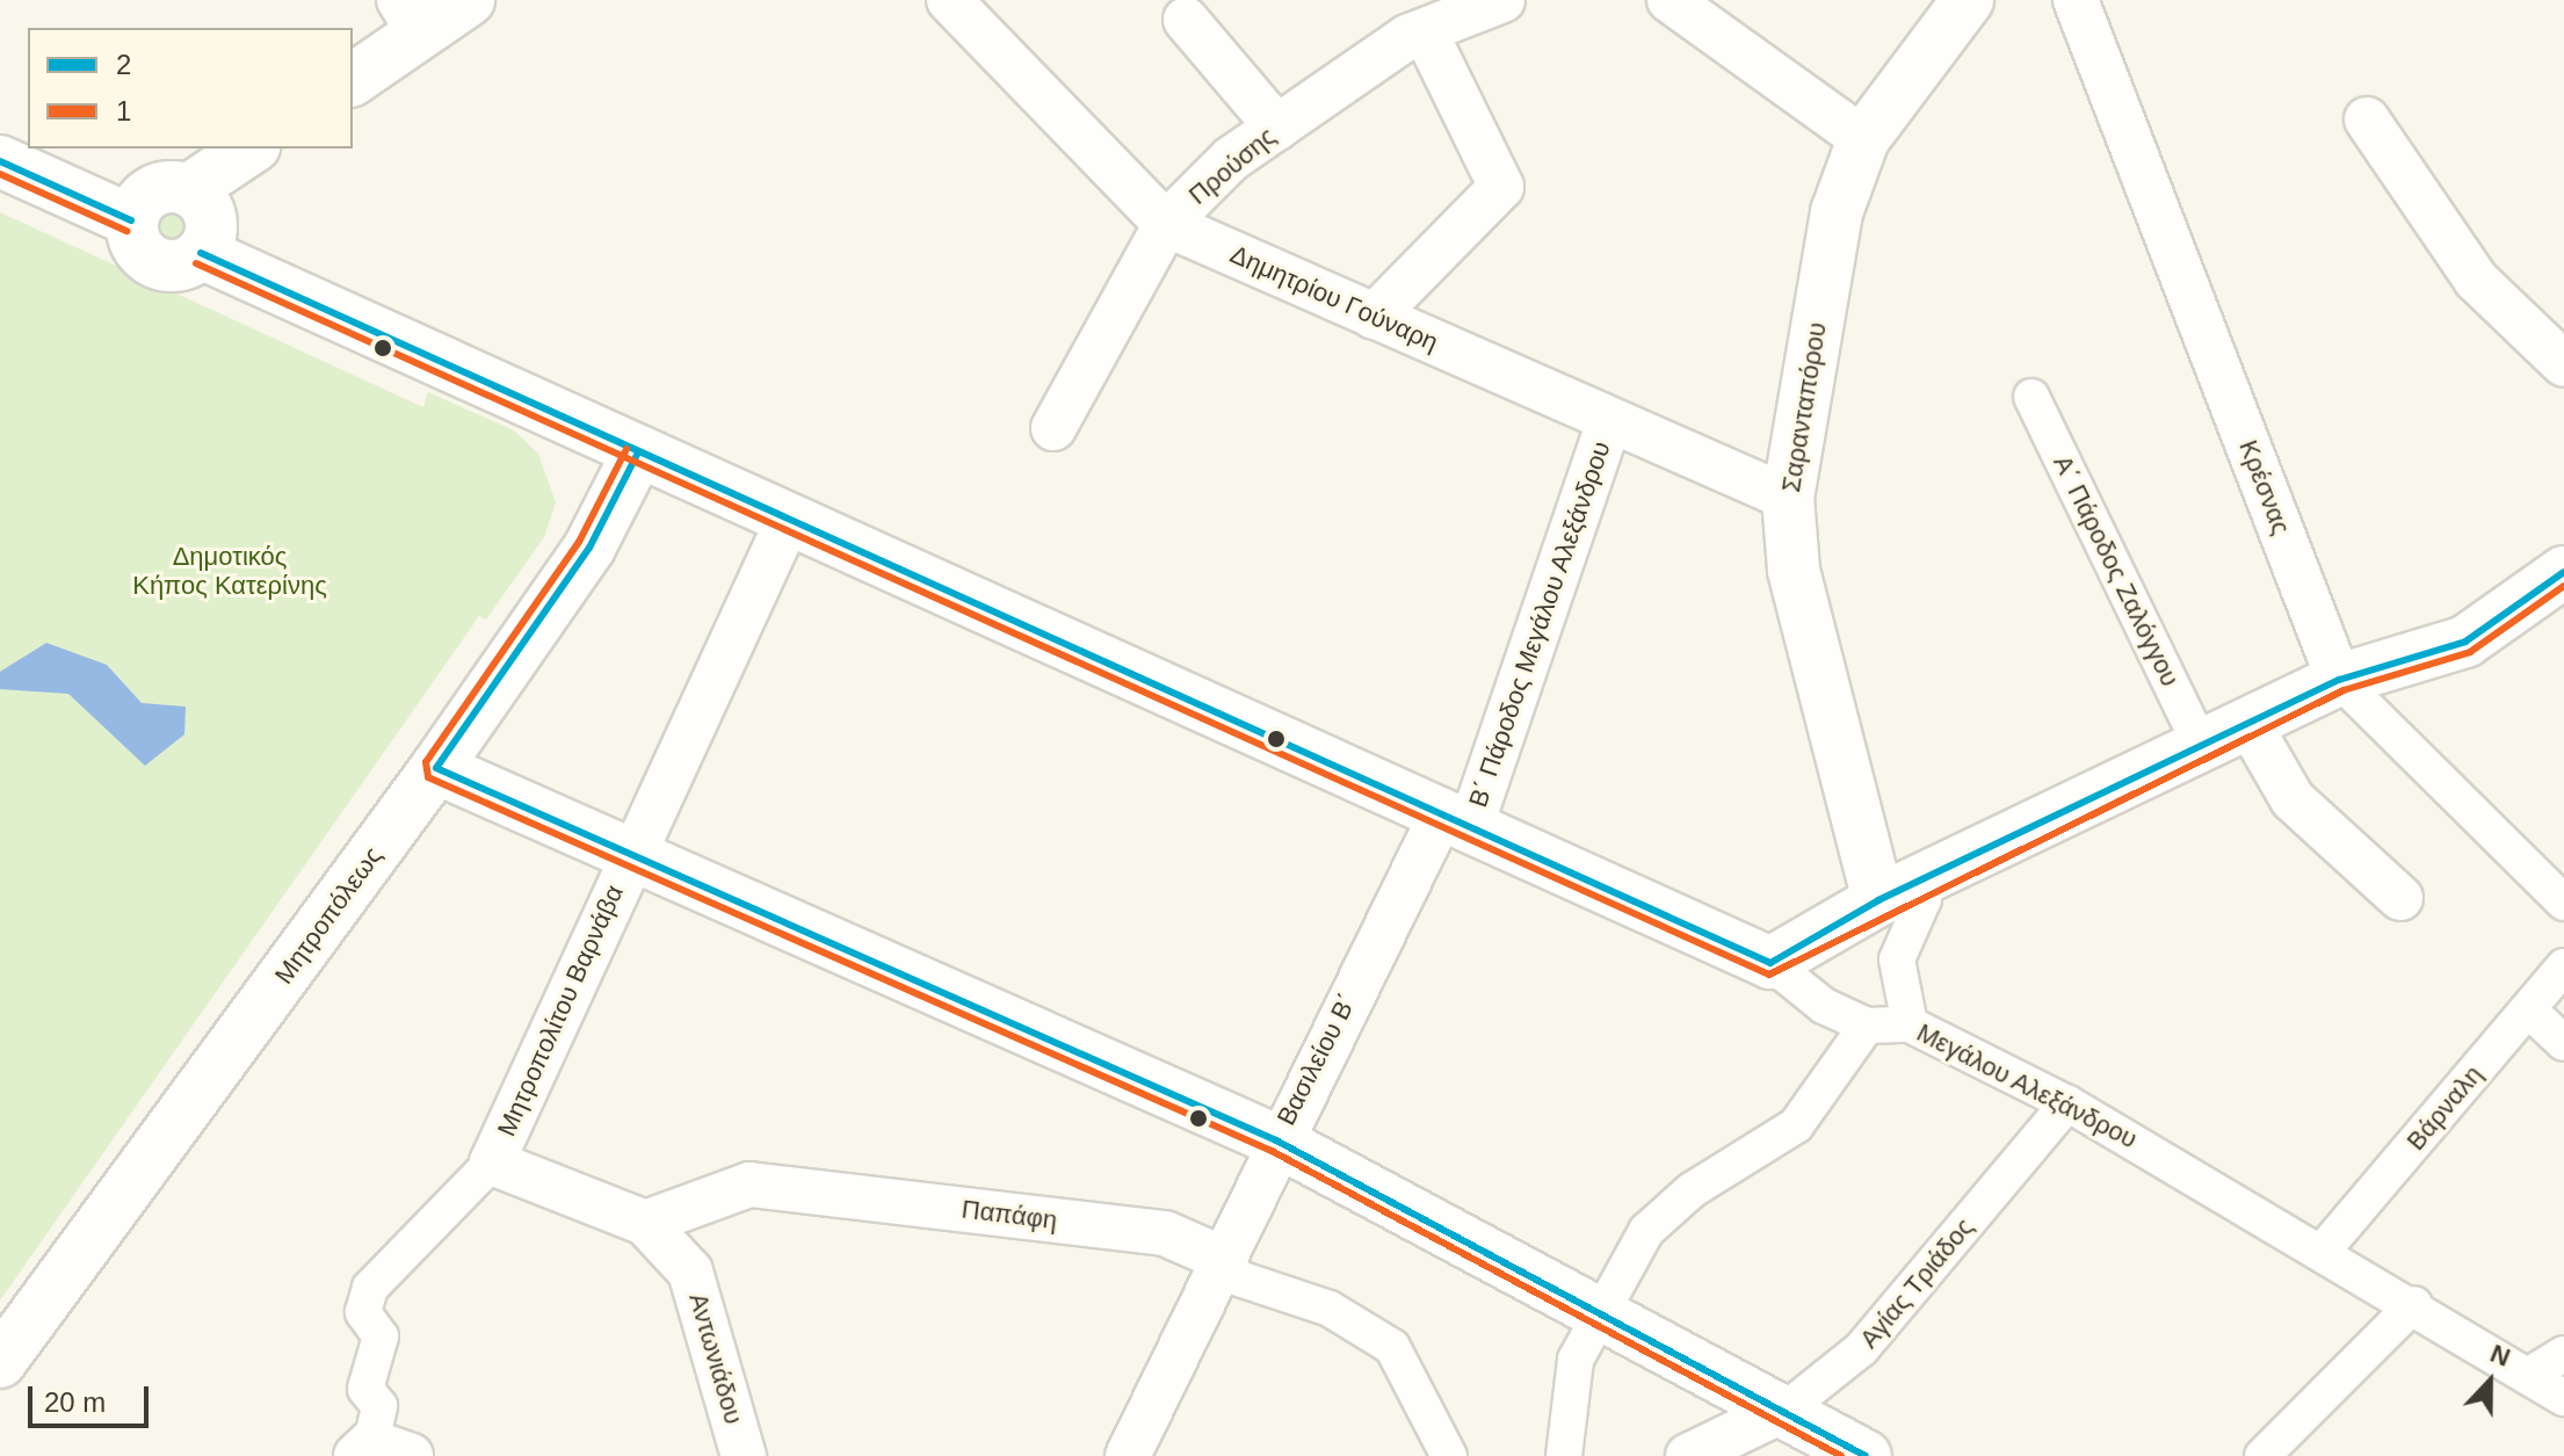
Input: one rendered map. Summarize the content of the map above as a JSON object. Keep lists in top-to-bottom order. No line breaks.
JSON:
{"streets":{"street":["Προύσης","Δημητρίου Γούναρη","Σαρανταπόρου","Κρέσνας","Α΄ Πάροδος Ζαλόγγου","Β΄ Πάροδος Μεγάλου Αλεξάνδρου","Μητροπόλεως","Μητροπολίτου Βαρνάβα","Βασιλείου Β΄","Μεγάλου Αλεξάνδρου","Βάρναλη","Παπάφη","Αγίας Τριάδος","Αντωνιάδου"]},"crossings":[["Προύσης","Δημητρίου Γούναρη"],["Δημητρίου Γούναρη","Σαρανταπόρου"],["Δημητρίου Γούναρη","Β΄ Πάροδος Μεγάλου Αλεξάνδρου"],["Β΄ Πάροδος Μεγάλου Αλεξάνδρου","Βασιλείου Β΄"],["Β΄ Πάροδος Μεγάλου Αλεξάνδρου","Μεγάλου Αλεξάνδρου"],["Μητροπόλεως","Μεγάλου Αλεξάνδρου"],["Μητροπολίτου Βαρνάβα","Μεγάλου Αλεξάνδρου"],["Βασιλείου Β΄","Μεγάλου Αλεξάνδρου"],["Βασιλείου Β΄","Παπάφη"],["Μεγάλου Αλεξάνδρου","Βάρναλη"],["Μεγάλου Αλεξάνδρου","Αγίας Τριάδος"],["Παπάφη","Αντωνιάδου"]],"parks":["Δημοτικός Κήπος Κατερίνης"],"lines":["transit line 2","transit line 1"],"legend":["2","1"],"scale_bar":"20 m","north":"top"}
